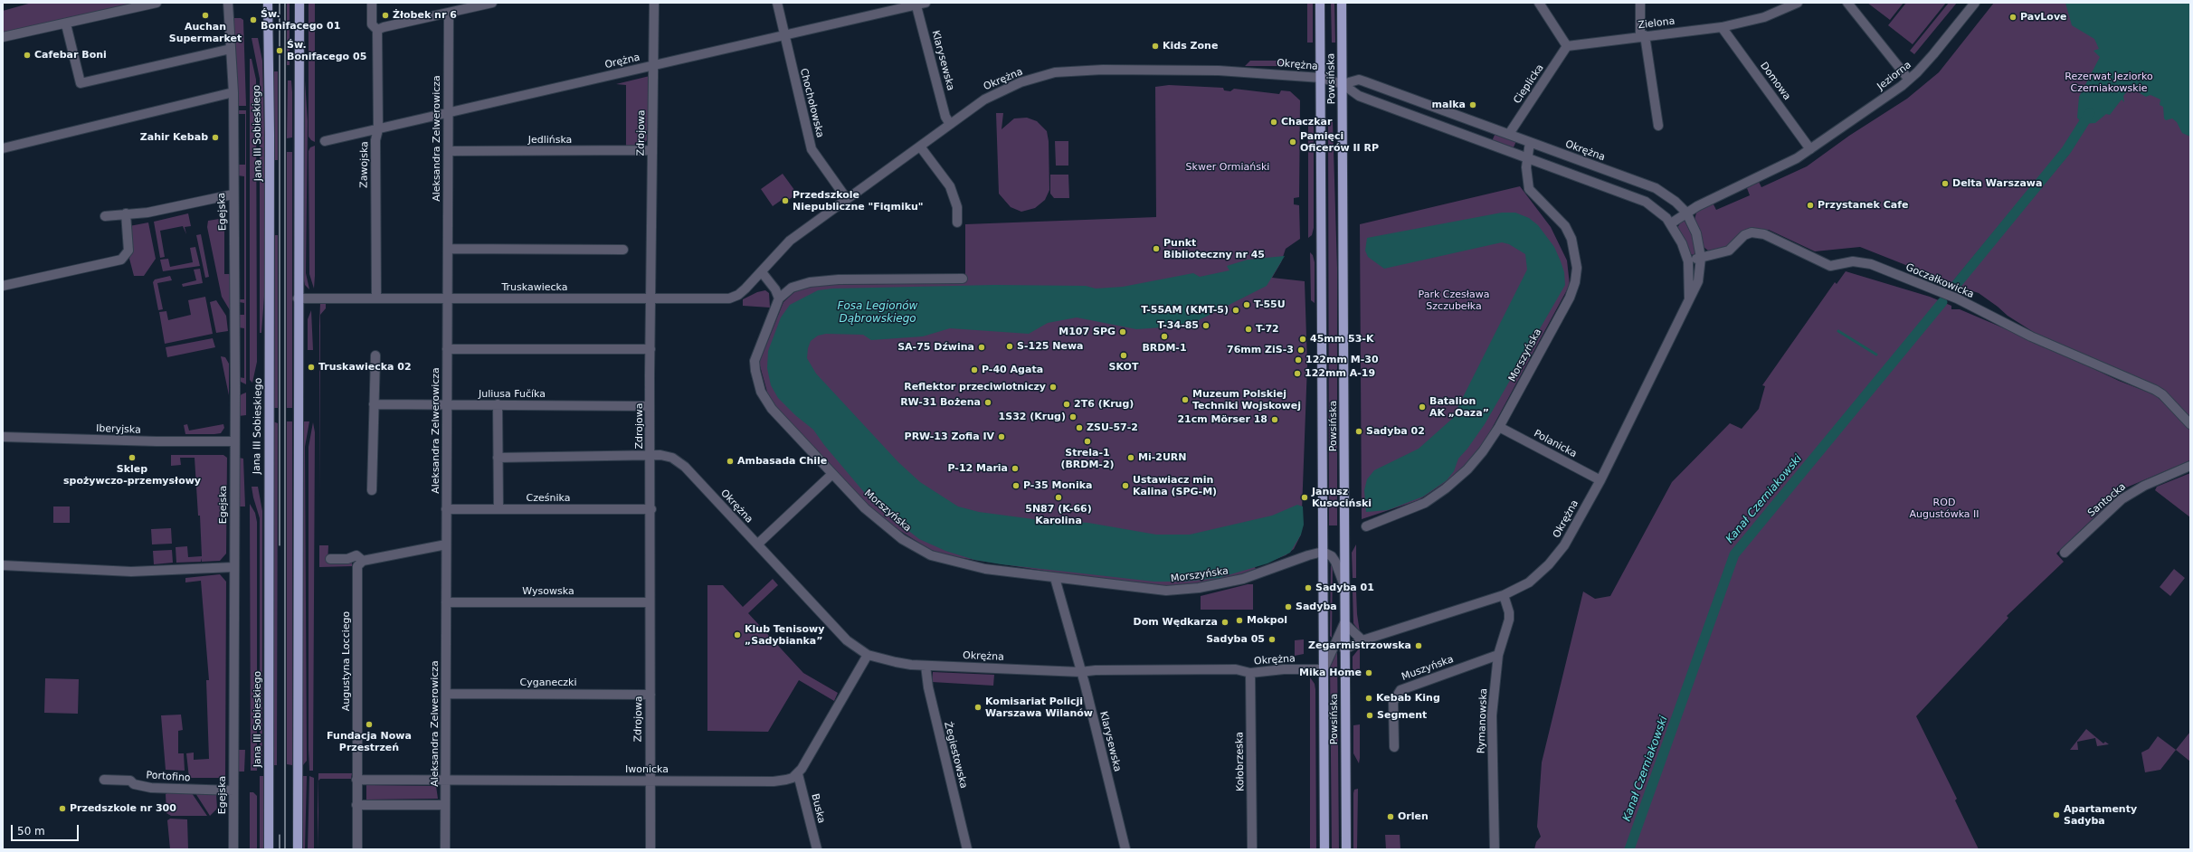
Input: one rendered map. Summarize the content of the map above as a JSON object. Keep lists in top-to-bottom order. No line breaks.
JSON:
{"streets":{"main road":["Powsińska","Jana III Sobieskiego"],"street":["Zielona","Klarysewska","Orężna","Okrężna","Jeziorna","Domowa","Cieplicka","Chochołowska","Zdrojowa","Aleksandra Zelwerowicza","Jedlińska","Zawojska","Egejska","Goczałkowicka","Truskawiecka","Morszyńska","Juliusa Fučíka","Iberyjska","Polanicka","Cześnika","Santocka","Wysowska","Augustyna Locciego","Muszyńska","Cyganeczki","Rymanowska","Żegiestowska","Kołobrzeska","Iwonicka","Portofino","Buska"]},"crossings":[["Zielona","Domowa"],["Zielona","Cieplicka"],["Klarysewska","Orężna"],["Klarysewska","Okrężna"],["Klarysewska","Morszyńska"],["Orężna","Chochołowska"],["Orężna","Zdrojowa"],["Orężna","Aleksandra Zelwerowicza"],["Orężna","Zawojska"],["Okrężna","Jeziorna"],["Okrężna","Powsińska"],["Okrężna","Cieplicka"],["Okrężna","Chochołowska"],["Okrężna","Zdrojowa"],["Okrężna","Goczałkowicka"],["Okrężna","Truskawiecka"],["Okrężna","Morszyńska"],["Okrężna","Polanicka"],["Okrężna","Rymanowska"],["Okrężna","Żegiestowska"],["Okrężna","Kołobrzeska"],["Jeziorna","Domowa"],["Powsińska","Morszyńska"],["Zdrojowa","Jedlińska"],["Zdrojowa","Truskawiecka"],["Zdrojowa","Juliusa Fučíka"],["Zdrojowa","Cześnika"],["Zdrojowa","Wysowska"],["Zdrojowa","Cyganeczki"],["Zdrojowa","Iwonicka"],["Aleksandra Zelwerowicza","Jedlińska"],["Aleksandra Zelwerowicza","Truskawiecka"],["Aleksandra Zelwerowicza","Juliusa Fučíka"],["Aleksandra Zelwerowicza","Cześnika"],["Aleksandra Zelwerowicza","Wysowska"],["Aleksandra Zelwerowicza","Cyganeczki"],["Aleksandra Zelwerowicza","Iwonicka"],["Zawojska","Truskawiecka"],["Egejska","Iberyjska"],["Egejska","Portofino"],["Morszyńska","Polanicka"],["Augustyna Locciego","Iwonicka"],["Muszyńska","Rymanowska"],["Iwonicka","Buska"]],"water":["Fosa Legionów Dąbrowskiego","Kanał Czerniakowski"],"parks":["Rezerwat Jeziorko Czerniakowskie","Skwer Ormiański","Park Czesława Szczubełka","ROD Augustówka II"],"places":["Auchan Supermarket","Żłobek nr 6","PavLove","Św. Bonifacego 01","Kids Zone","Św. Bonifacego 05","Cafebar Boni","malka","Chaczkar","Zahir Kebab","Pamięci Oficerów II RP","Delta Warszawa","Przedszkole Niepubliczne \"Fiqmiku\"","Przystanek Cafe","Punkt Biblioteczny nr 45","T-55U","T-55AM (KMT-5)","T-34-85","T-72","M107 SPG","BRDM-1","45mm 53-K","S-125 Newa","SA-75 Dźwina","76mm ZiS-3","SKOT","122mm M-30","Truskawiecka 02","P-40 Agata","122mm A-19","Reflektor przeciwlotniczy","Muzeum Polskiej Techniki Wojskowej","RW-31 Bożena","2T6 (Krug)","Batalion AK „Oaza”","1S32 (Krug)","21cm Mörser 18","ZSU-57-2","Sadyba 02","PRW-13 Zofia IV","Strela-1 (BRDM-2)","Sklep spożywczo-przemysłowy","Mi-2URN","Ambasada Chile","P-12 Maria","P-35 Monika","Ustawiacz min Kalina (SPG-M)","5N87 (K-66) Karolina","Janusz Kusociński","Sadyba 01","Sadyba","Mokpol","Dom Wędkarza","Klub Tenisowy „Sadybianka”","Sadyba 05","Zegarmistrzowska","Mika Home","Kebab King","Komisariat Policji Warszawa Wilanów","Segment","Fundacja Nowa Przestrzeń","Przedszkole nr 300","Apartamenty Sadyba","Orlen"],"scale_bar":"50 m"}
